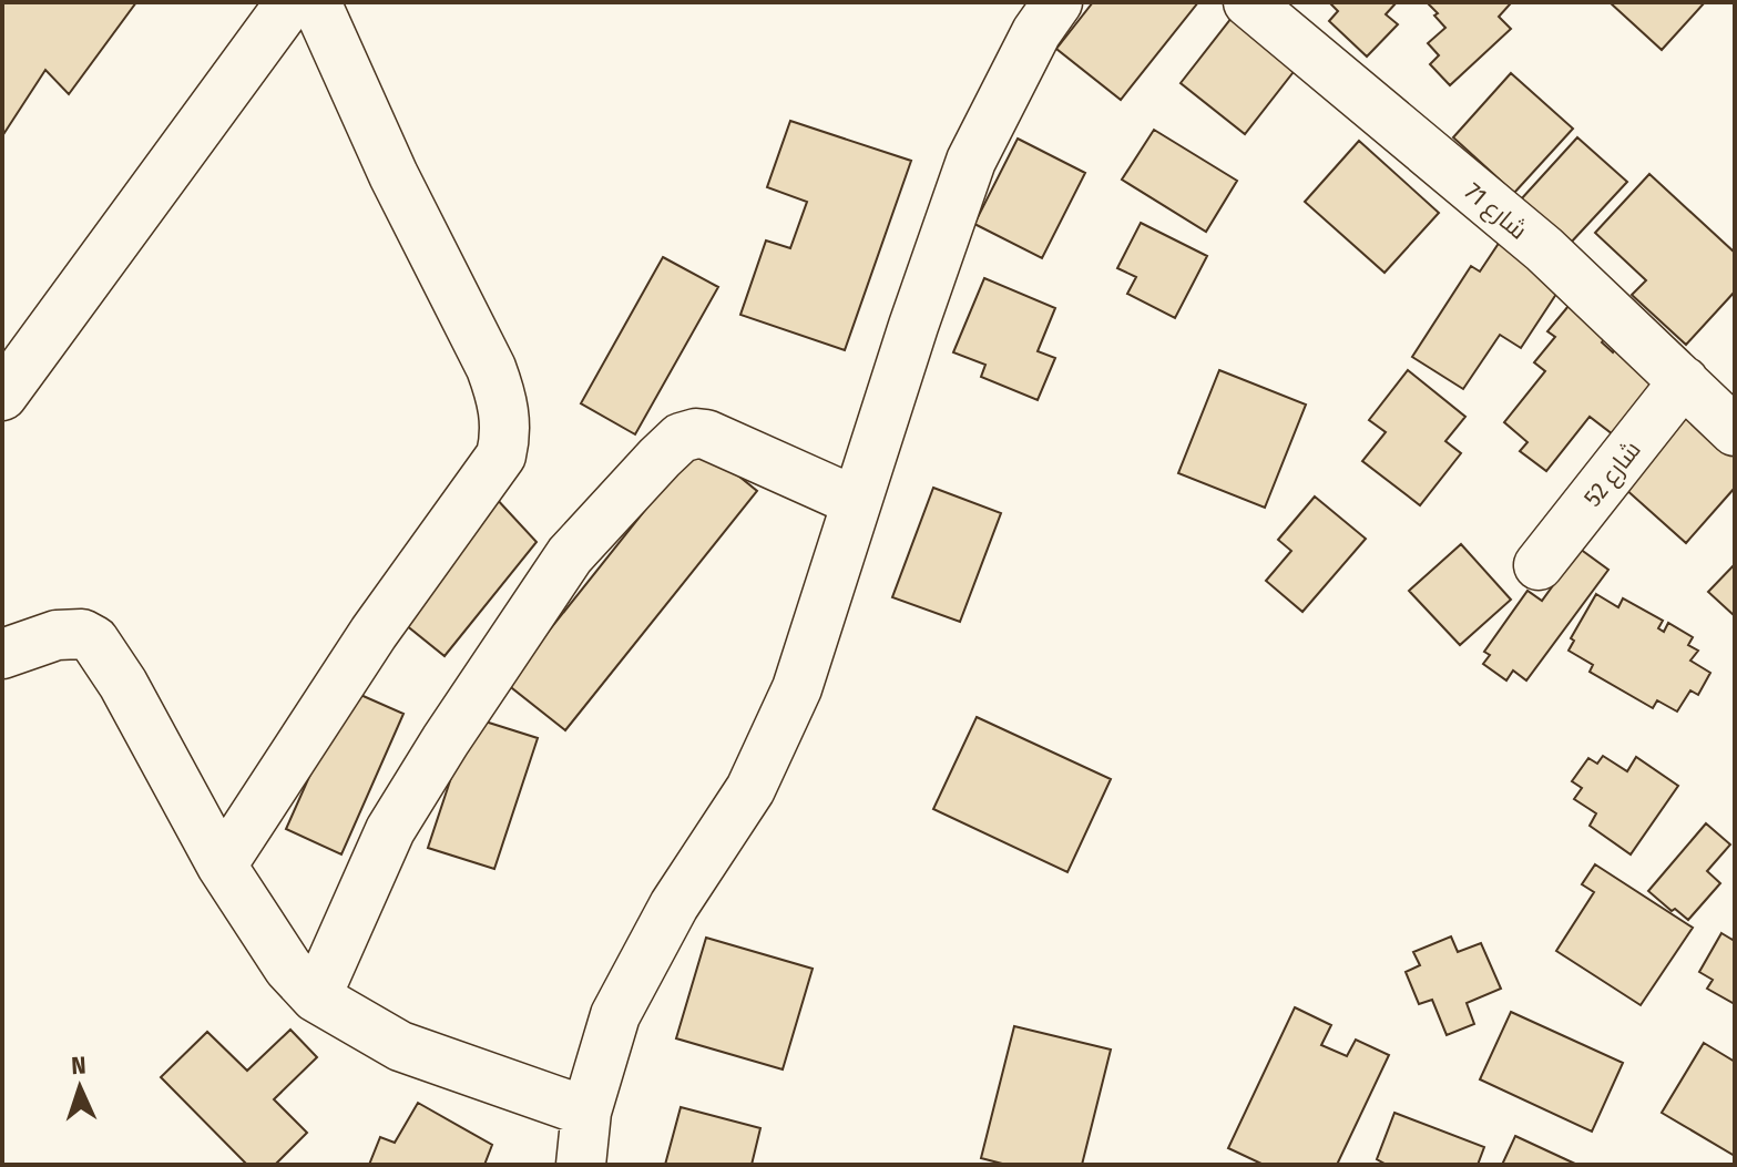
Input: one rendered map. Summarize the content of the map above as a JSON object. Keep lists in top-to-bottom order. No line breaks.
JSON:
{"streets":{"street":["شارع 71","شارع 52"]},"crossings":[["شارع 71","شارع 52"]],"north":"top"}
